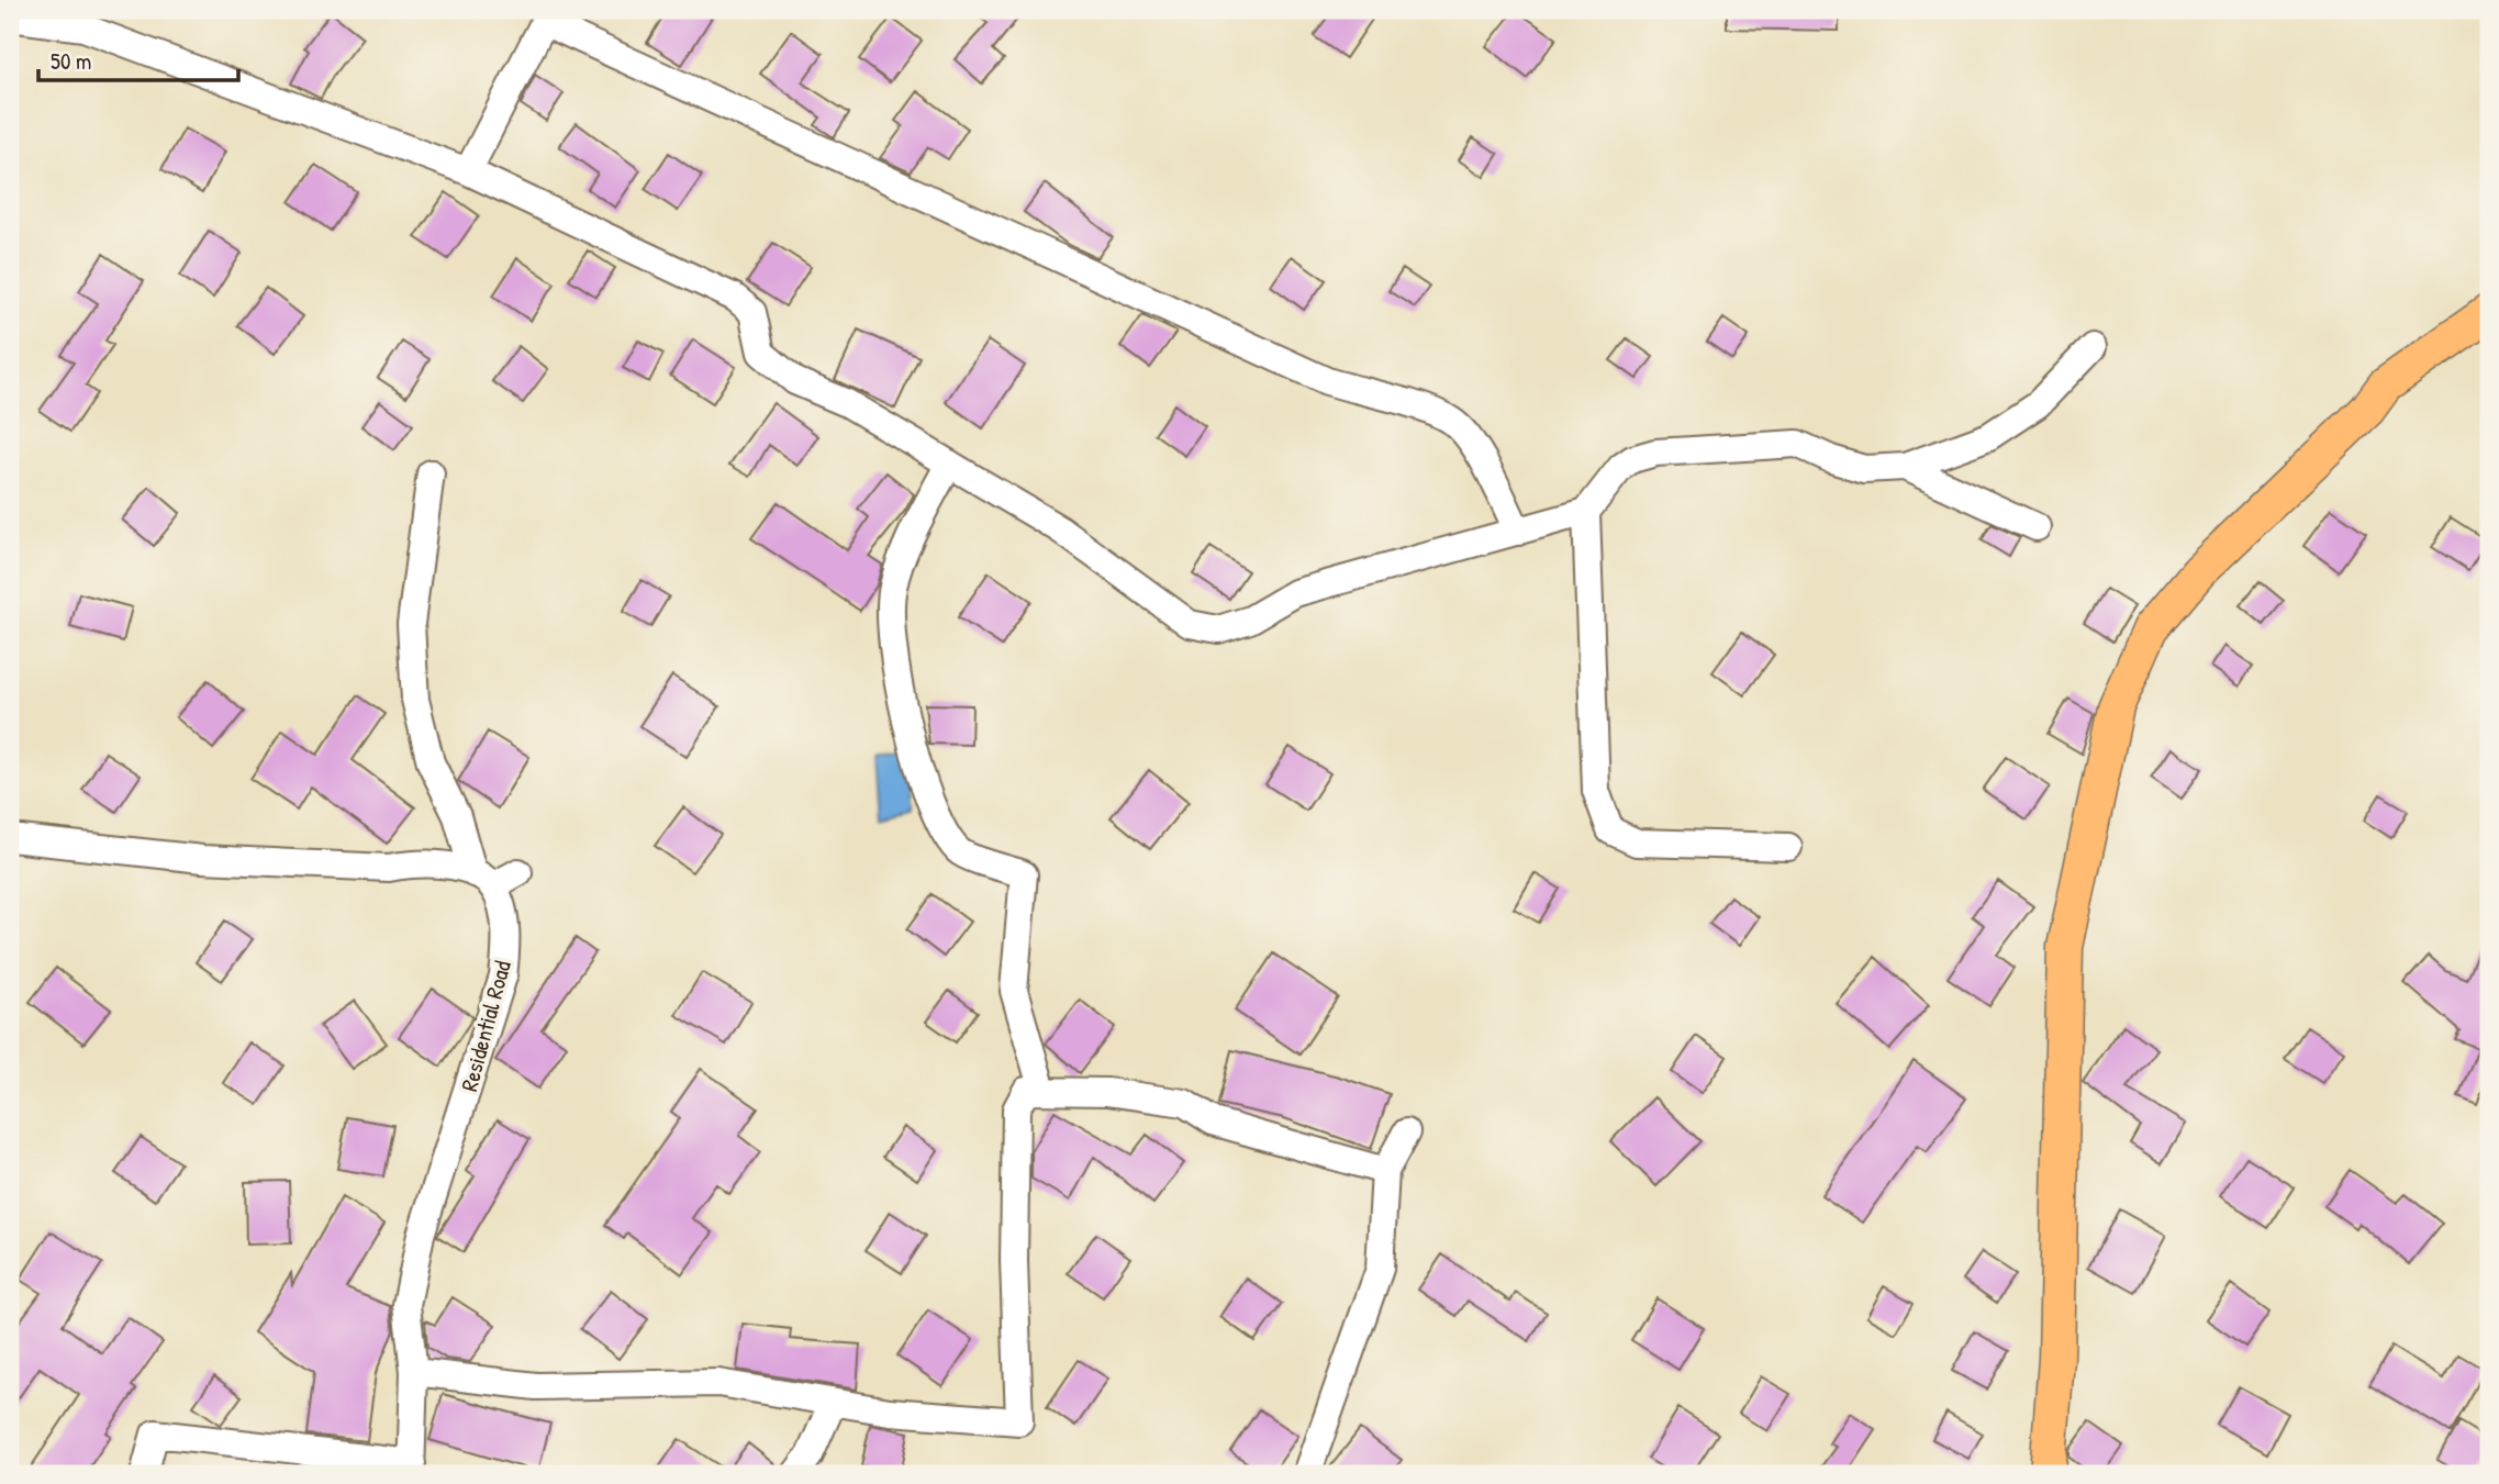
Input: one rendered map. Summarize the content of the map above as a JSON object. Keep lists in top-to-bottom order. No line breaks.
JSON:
{"streets":{"street":["Residential Road"]},"scale_bar":"50 m"}
